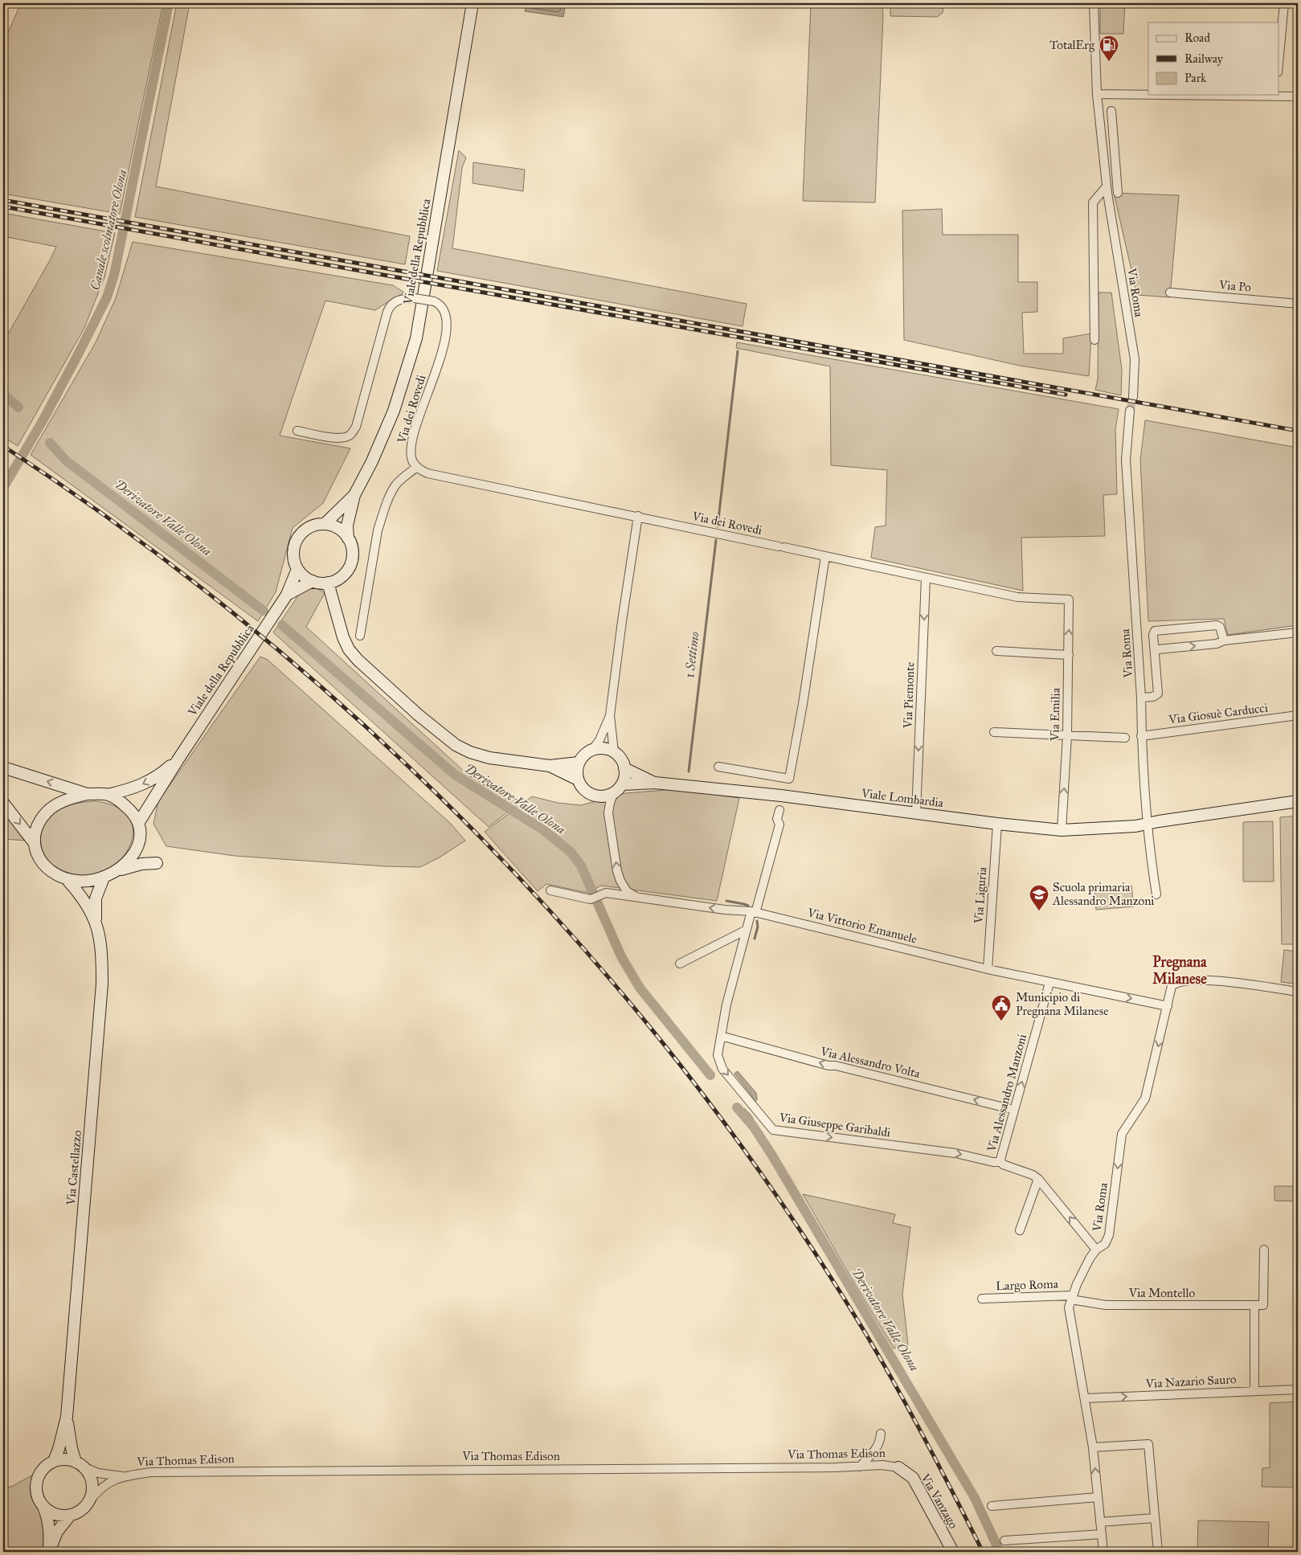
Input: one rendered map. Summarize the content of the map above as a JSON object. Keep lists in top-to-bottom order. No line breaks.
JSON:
{"streets":{"street":["Viale della Repubblica","Via Po","Via Roma","Via dei Rovedi","Via Piemonte","Via Giosuè Carducci","Via Emilia","Viale Lombardia","Via Liguria","Via Vittorio Emanuele","Via Alessandro Volta","Via Alessandro Manzoni","Via Giuseppe Garibaldi","Via Castellazzo","Largo Roma","Via Montello","Via Nazario Sauro","Via Thomas Edison","Via Vanzago"]},"crossings":[["Viale della Repubblica","Via Castellazzo"],["Via Roma","Via Giosuè Carducci"],["Via Roma","Viale Lombardia"],["Via Roma","Via Vittorio Emanuele"],["Via Roma","Via Giuseppe Garibaldi"],["Via Roma","Largo Roma"],["Via Roma","Via Montello"],["Via Roma","Via Nazario Sauro"],["Via dei Rovedi","Via Piemonte"],["Via dei Rovedi","Via Emilia"],["Via Piemonte","Viale Lombardia"],["Via Emilia","Viale Lombardia"],["Viale Lombardia","Via Liguria"],["Via Liguria","Via Vittorio Emanuele"],["Via Vittorio Emanuele","Via Alessandro Manzoni"],["Via Vittorio Emanuele","Via Giuseppe Garibaldi"],["Via Alessandro Volta","Via Alessandro Manzoni"],["Via Alessandro Volta","Via Giuseppe Garibaldi"],["Via Alessandro Manzoni","Via Giuseppe Garibaldi"],["Largo Roma","Via Montello"],["Via Thomas Edison","Via Vanzago"]],"one_way":["Via Piemonte","Via Emilia","Via Alessandro Volta","Via Alessandro Manzoni","Via Nazario Sauro"],"districts":["Pregnana Milanese"],"water":["Canale scolmatore Olona","Derivatore Valle Olona","1 Settimo"],"places":{"fuel station":["TotalErg"],"school or university":["Scuola primaria Alessandro Manzoni"],"public building":["Municipio di Pregnana Milanese"]},"legend":["Road","Railway","Park"]}
